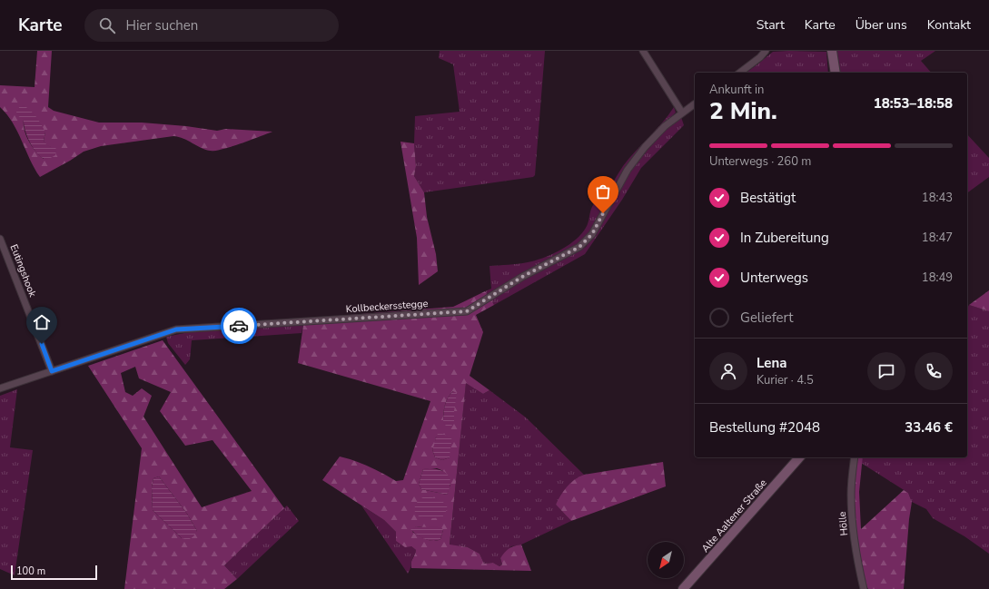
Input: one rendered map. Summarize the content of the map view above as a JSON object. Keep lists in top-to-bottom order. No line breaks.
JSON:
{"streets":{"street":["Eutingshook","Kollbeckersstegge","Alte Aaltener Straße","Hölle"]},"crossings":[["Eutingshook","Kollbeckersstegge"]],"scale_bar":"100 m","north":"bottom left","page":{"header":"Karte","search":"Hier suchen","nav":["Start","Karte","Über uns","Kontakt"],"heading":["2 Min.","Ankunft in","18:53–18:58"],"panel":["Lena","Kurier · 4.5","Bestellung #2048","33.46 €"],"bar":"Unterwegs · 260 m","list":[["Bestätigt","18:43"],["In Zubereitung","18:47"],["Unterwegs","18:49"],"Geliefert"],"scale":"100 m"}}
